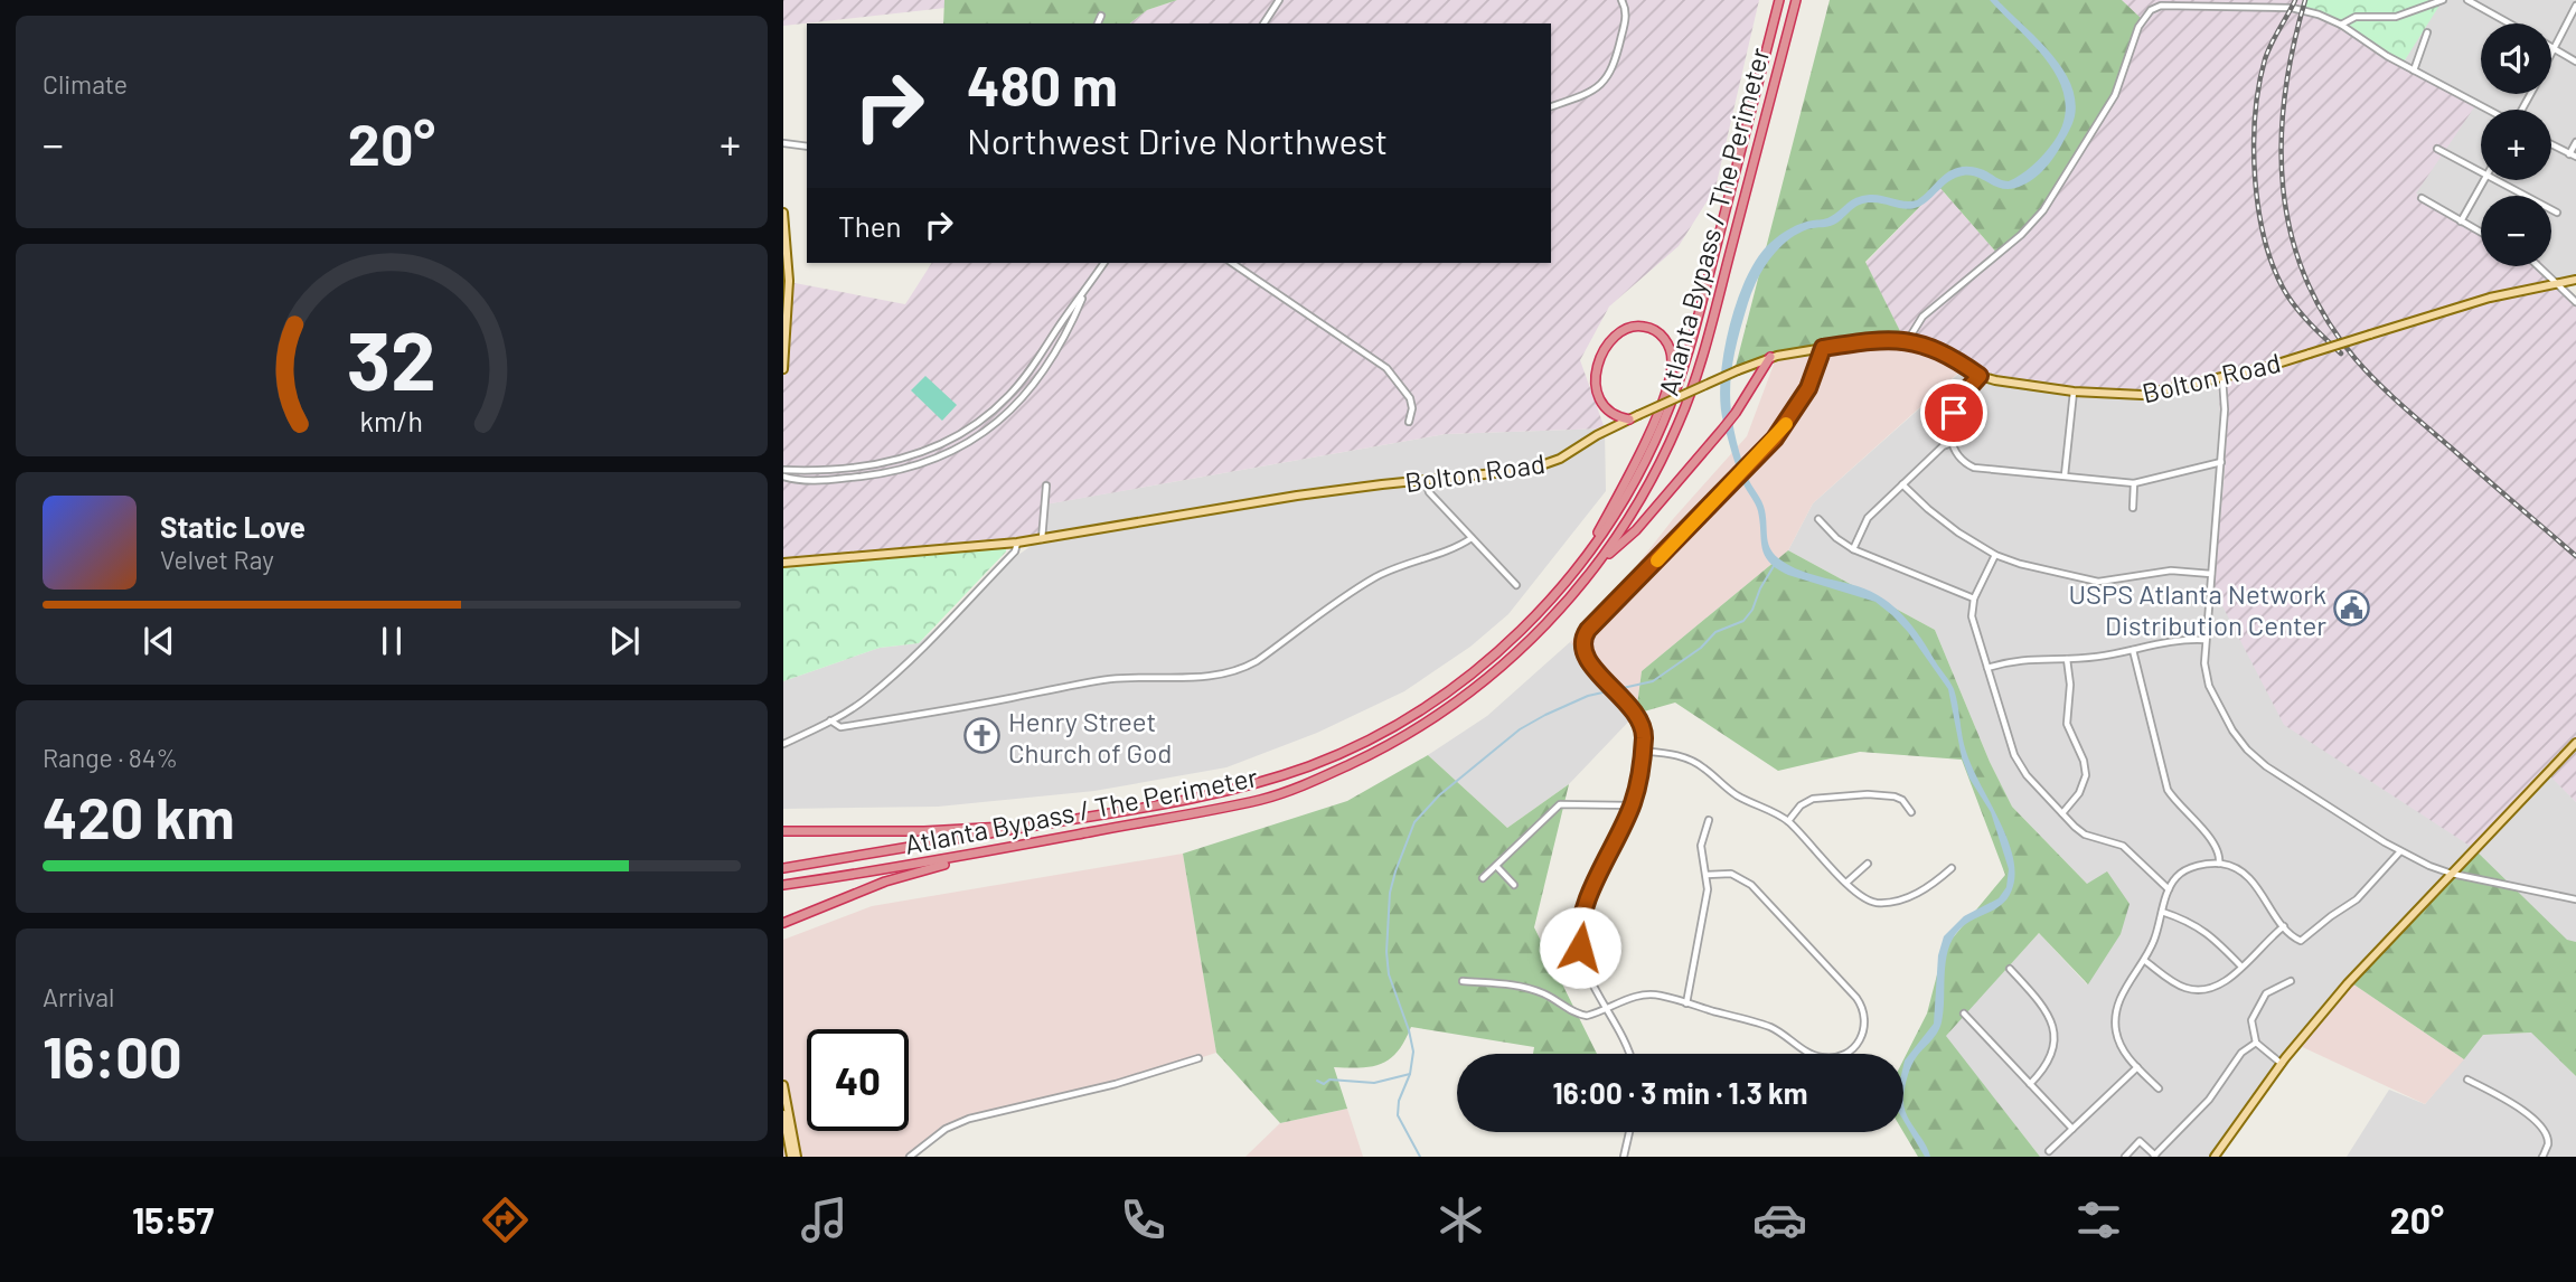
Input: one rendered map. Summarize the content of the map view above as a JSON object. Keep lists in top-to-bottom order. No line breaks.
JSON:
{"streets":{"highway":["Atlanta Bypass / The Perimeter"],"main road":["Bolton Road"]},"places":{"public building":["USPS Atlanta Network Distribution Center"],"church":["Henry Street Church of God"]},"page":{"tile":["Climate",["Range · 84%","420 km"],["Arrival","16:00"]],"map_buttons":["+","−"],"turn":["480 m","Northwest Drive Northwest"],"heat":["−","20°","+"],"then":"Then","song":["Static Love","Velvet Ray"],"limit":"40","trip":"16:00 · 3 min · 1.3 km","tabs":["15:57","20°"],"gauge":["32","km/h"]}}
